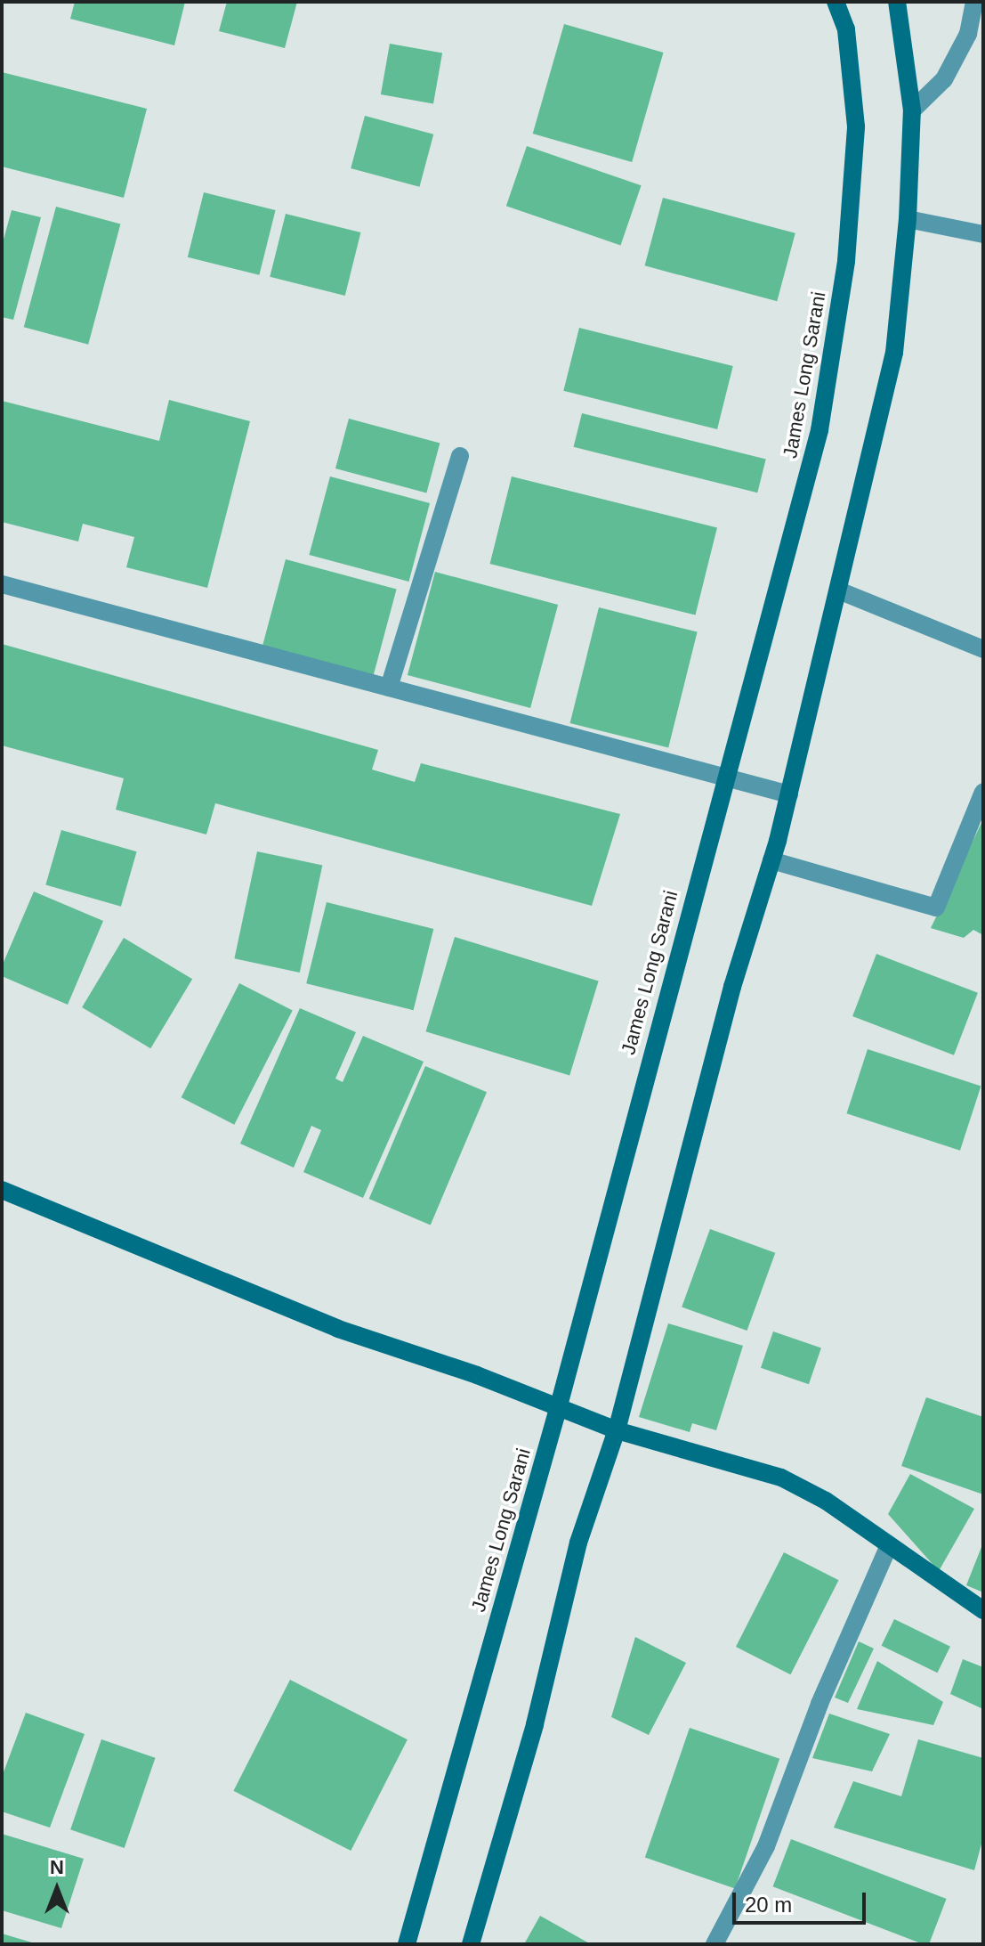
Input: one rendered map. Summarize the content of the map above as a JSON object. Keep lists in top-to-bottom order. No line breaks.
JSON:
{"streets":{"main road":["James Long Sarani"]},"scale_bar":"20 m","north":"top"}
